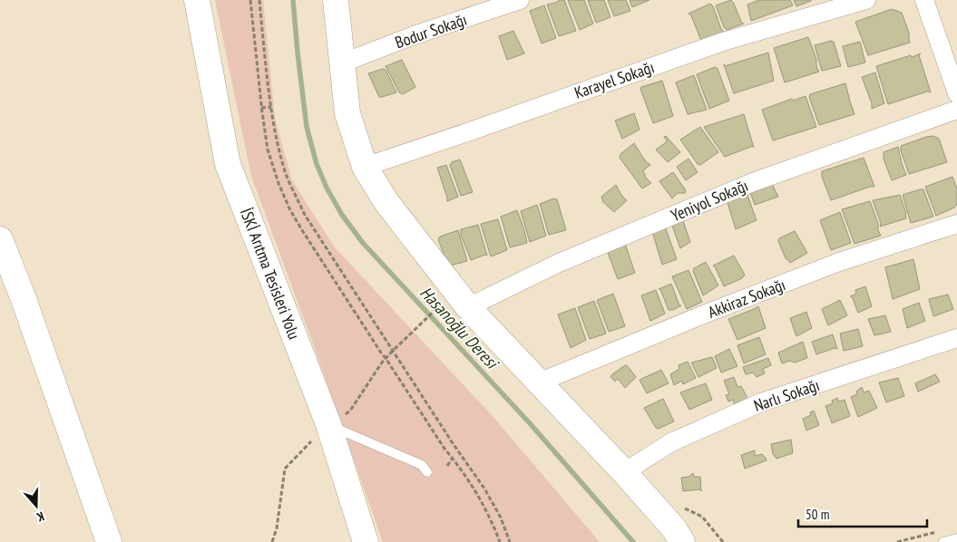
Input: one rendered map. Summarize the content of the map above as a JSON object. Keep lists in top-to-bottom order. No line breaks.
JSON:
{"streets":{"street":["Bodur Sokağı","Karayel Sokağı","Yeniyol Sokağı","İSKİ Arıtma Tesisleri Yolu","Akkiraz Sokağı","Narlı Sokağı"]},"water":["Hasanoğlu Deresi"],"scale_bar":"50 m","north":"bottom"}
